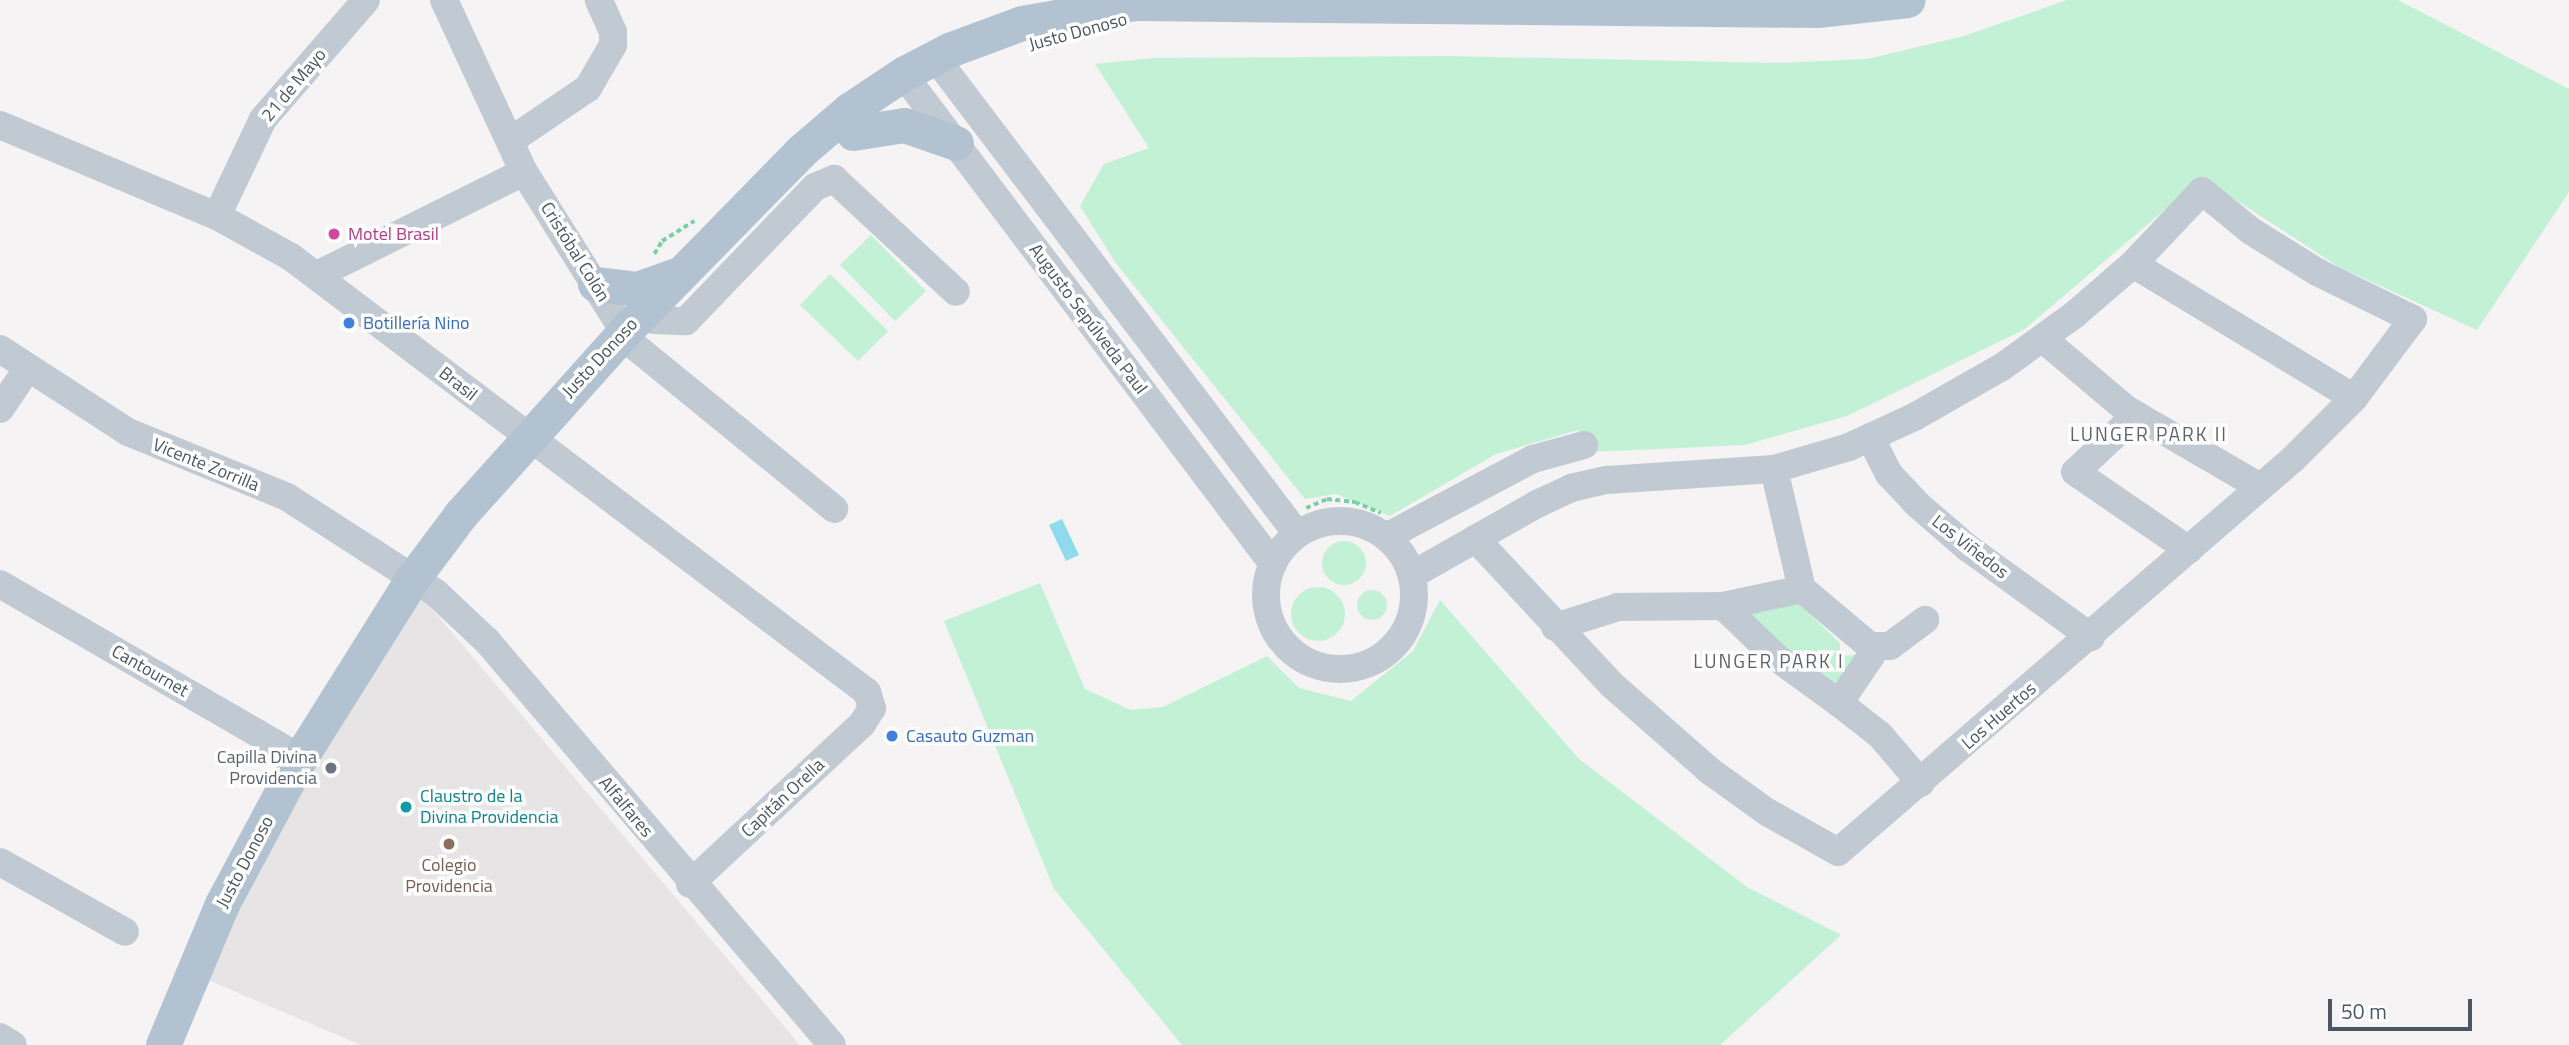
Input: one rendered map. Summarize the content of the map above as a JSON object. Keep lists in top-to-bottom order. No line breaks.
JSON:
{"streets":{"main road":["Justo Donoso"],"street":["21 de Mayo","Cristóbal Colón","Augusto Sepúlveda Paul","Brasil","Vicente Zorrilla","Los Viñedos","Cantournet","Los Huertos","Capitán Orella","Alfalfares"]},"crossings":[["Justo Donoso","Cristóbal Colón"],["Justo Donoso","Augusto Sepúlveda Paul"],["Justo Donoso","Brasil"],["Justo Donoso","Vicente Zorrilla"],["Justo Donoso","Cantournet"],["Justo Donoso","Alfalfares"],["21 de Mayo","Brasil"],["Brasil","Capitán Orella"],["Vicente Zorrilla","Alfalfares"],["Los Viñedos","Los Huertos"],["Capitán Orella","Alfalfares"]],"districts":["LUNGER PARK II","LUNGER PARK I"],"places":["Motel Brasil","Botillería Nino","Casauto Guzman","Capilla Divina Providencia","Claustro de la Divina Providencia","Colegio Providencia"],"scale_bar":"50 m"}
